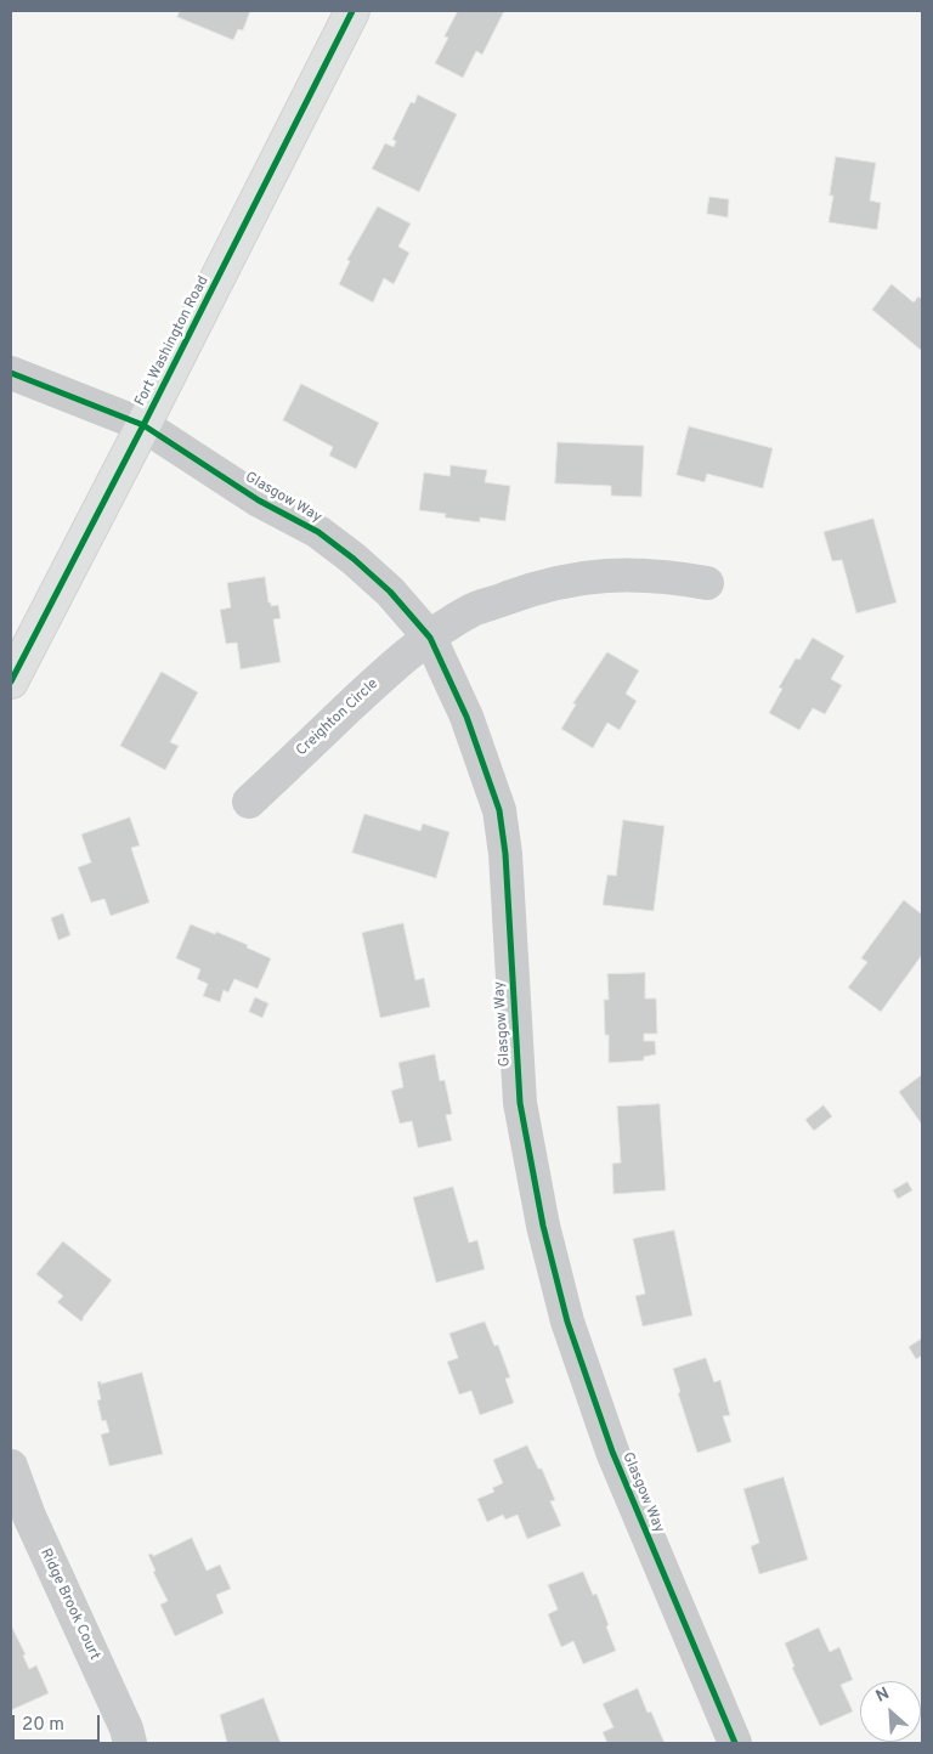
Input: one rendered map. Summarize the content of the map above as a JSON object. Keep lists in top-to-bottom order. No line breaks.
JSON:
{"streets":{"main road":["Fort Washington Road"],"street":["Glasgow Way","Creighton Circle","Ridge Brook Court"]},"crossings":[["Fort Washington Road","Glasgow Way"],["Glasgow Way","Creighton Circle"]],"scale_bar":"20 m","north":"top left"}
